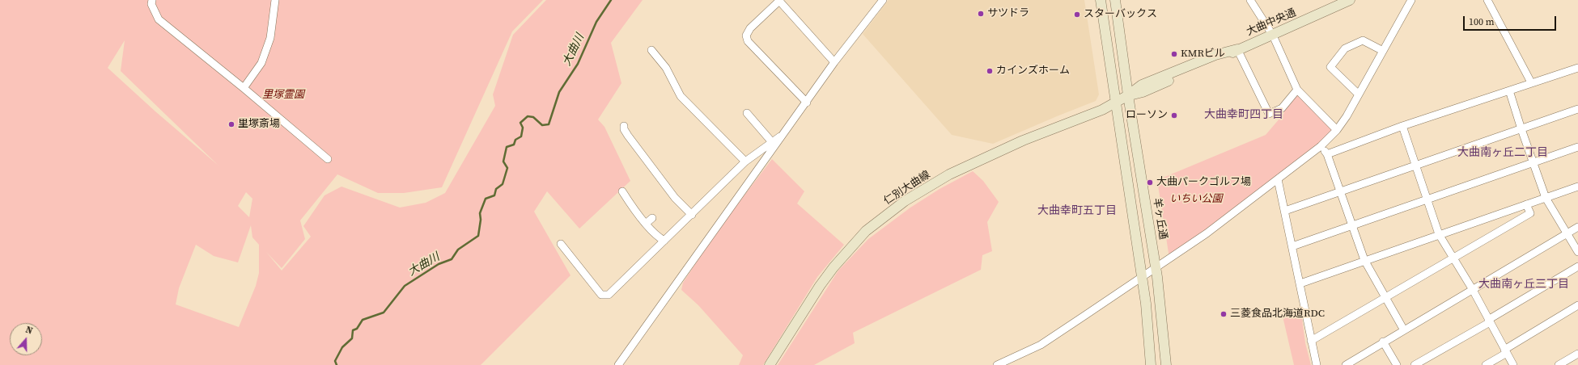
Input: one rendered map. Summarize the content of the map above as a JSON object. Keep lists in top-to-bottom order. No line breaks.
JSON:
{"streets":{"main road":["大曲中央通","仁別大曲線","羊ヶ丘通"]},"crossings":[["大曲中央通","仁別大曲線"],["大曲中央通","羊ヶ丘通"]],"districts":["大曲幸町四丁目","大曲南ヶ丘二丁目","大曲幸町五丁目","大曲南ヶ丘三丁目"],"water":["大曲川"],"parks":["里塚霊園","いちい公園"],"places":["サツドラ","スターバックス","KMRビル","カインズホーム","ローソン","里塚斎場","大曲パークゴルフ場","三菱食品北海道RDC"],"scale_bar":"100 m","north":"top"}
